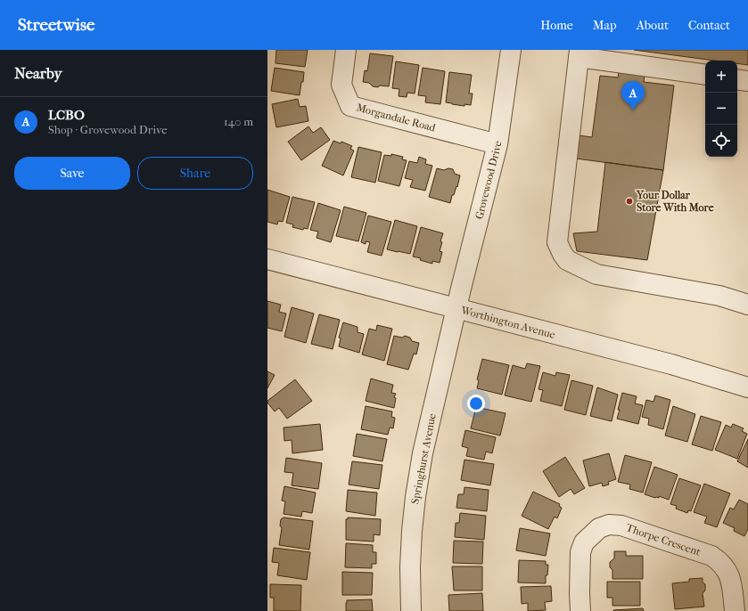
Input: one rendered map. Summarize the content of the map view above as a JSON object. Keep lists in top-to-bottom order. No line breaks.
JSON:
{"streets":{"street":["Morgandale Road","Grovewood Drive","Worthington Avenue","Springhurst Avenue","Thorpe Crescent"]},"crossings":[["Morgandale Road","Grovewood Drive"],["Grovewood Drive","Worthington Avenue"],["Grovewood Drive","Springhurst Avenue"],["Worthington Avenue","Springhurst Avenue"]],"places":["Your Dollar Store With More"],"page":{"header":"Streetwise","nav":["Home","Map","About","Contact"],"heading":"Nearby","map_buttons":["+","−"],"pins":"A","list":[{"mark":"A","name":"LCBO","note":"Shop · Grovewood Drive","value":"140 m"}],"buttons":["Save","Share"]}}
